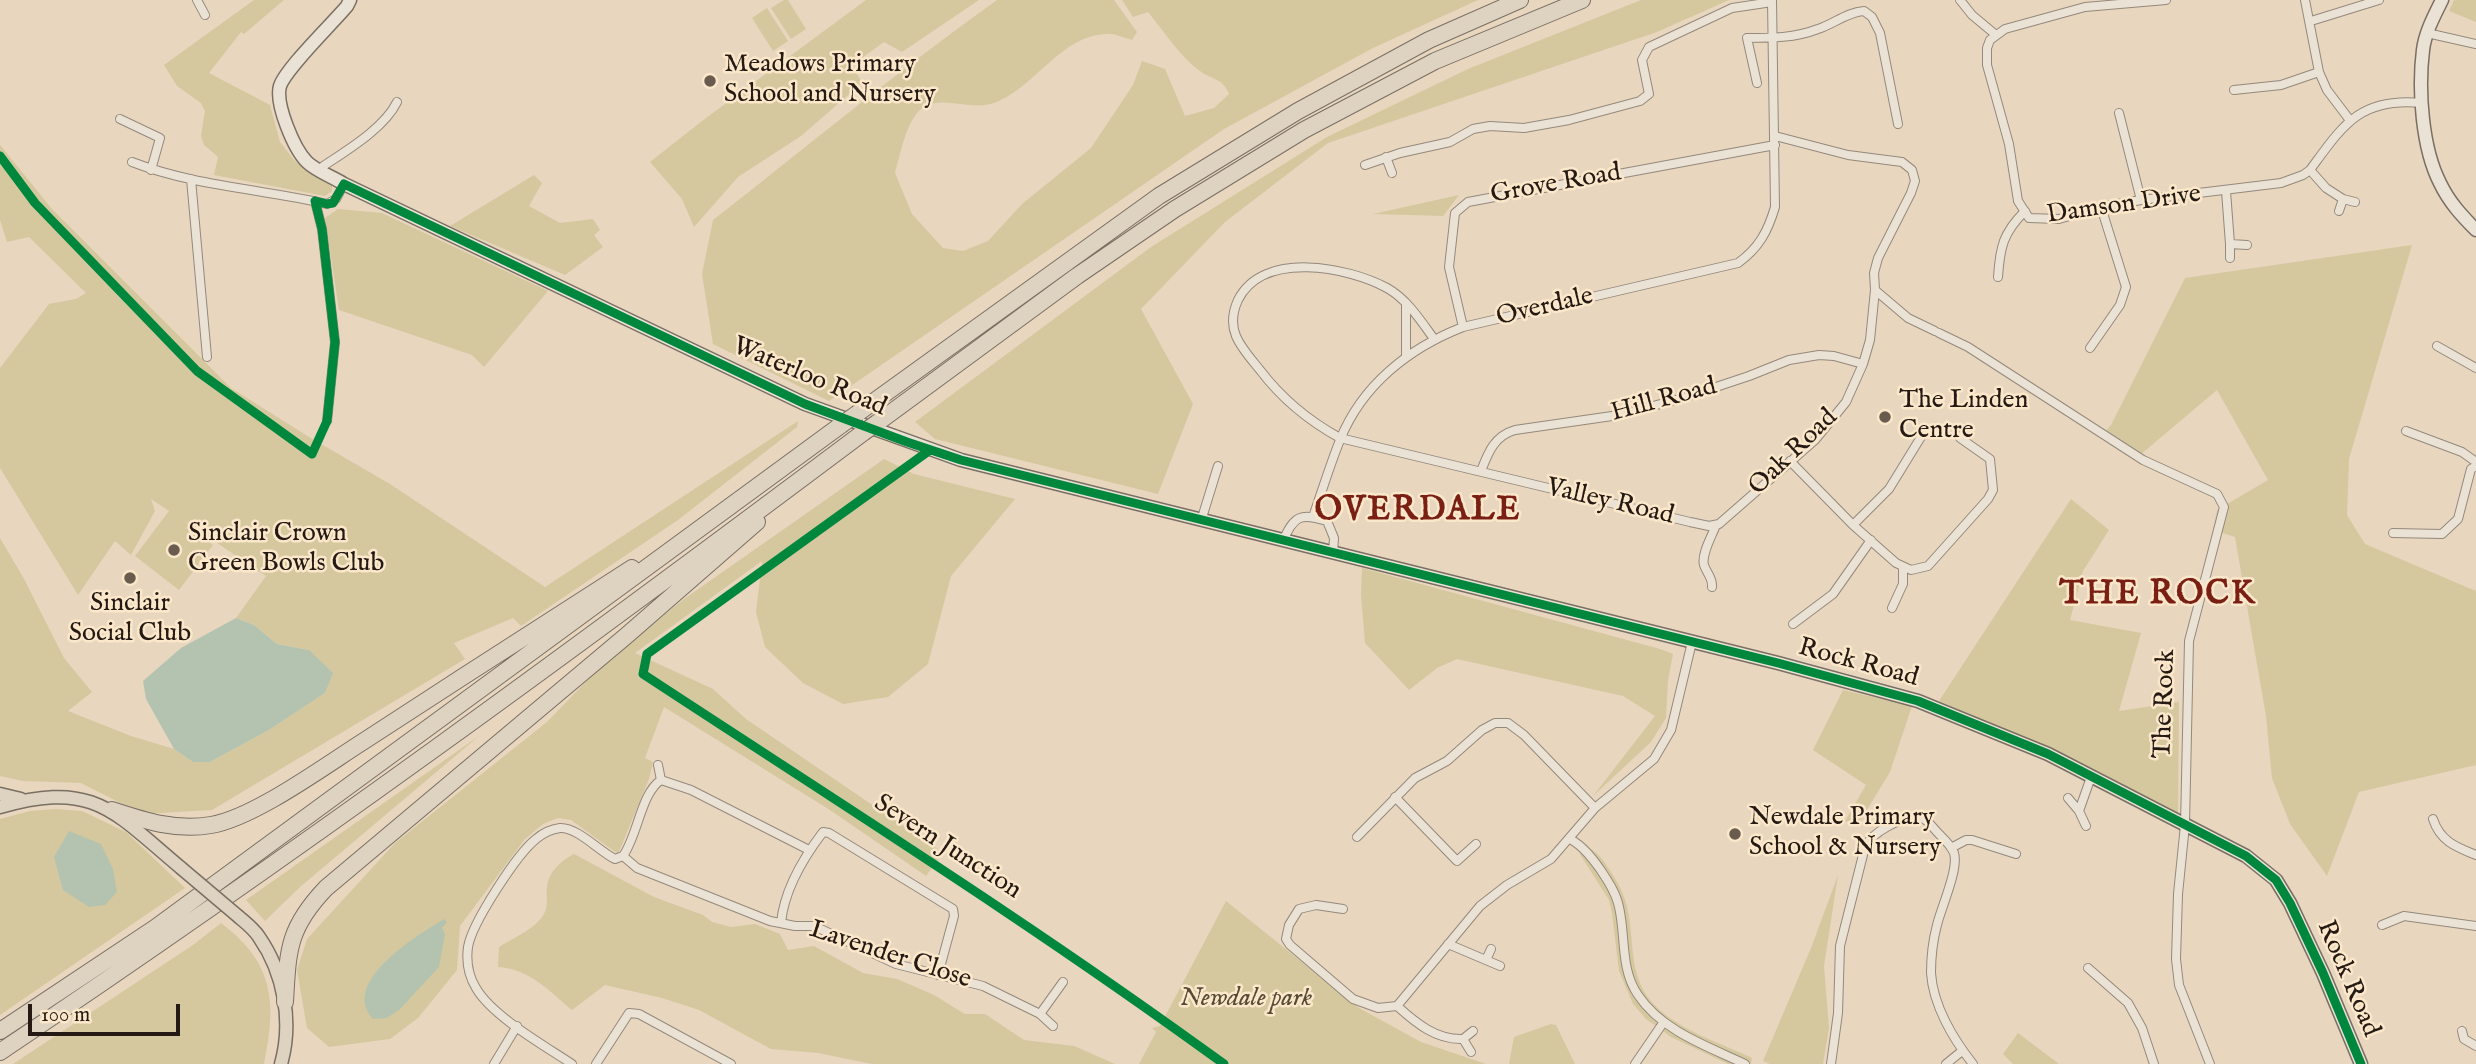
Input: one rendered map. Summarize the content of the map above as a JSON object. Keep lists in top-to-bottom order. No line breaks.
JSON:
{"streets":{"street":["Grove Road","Damson Drive","Overdale","Waterloo Road","Hill Road","Oak Road","Valley Road","Rock Road","The Rock","Lavender Close"],"cycle path":["Severn Junction"]},"crossings":[["Grove Road","Overdale"],["Grove Road","Oak Road"],["Overdale","Oak Road"],["Overdale","Valley Road"],["Waterloo Road","Rock Road"],["Hill Road","Oak Road"],["Hill Road","Valley Road"],["Oak Road","Valley Road"],["Oak Road","The Rock"],["Rock Road","The Rock"]],"districts":["OVERDALE","THE ROCK"],"parks":["Newdale park"],"places":["Meadows Primary School and Nursery","The Linden Centre","Sinclair Crown Green Bowls Club","Sinclair Social Club","Newdale Primary School & Nursery"],"scale_bar":"100 m"}
